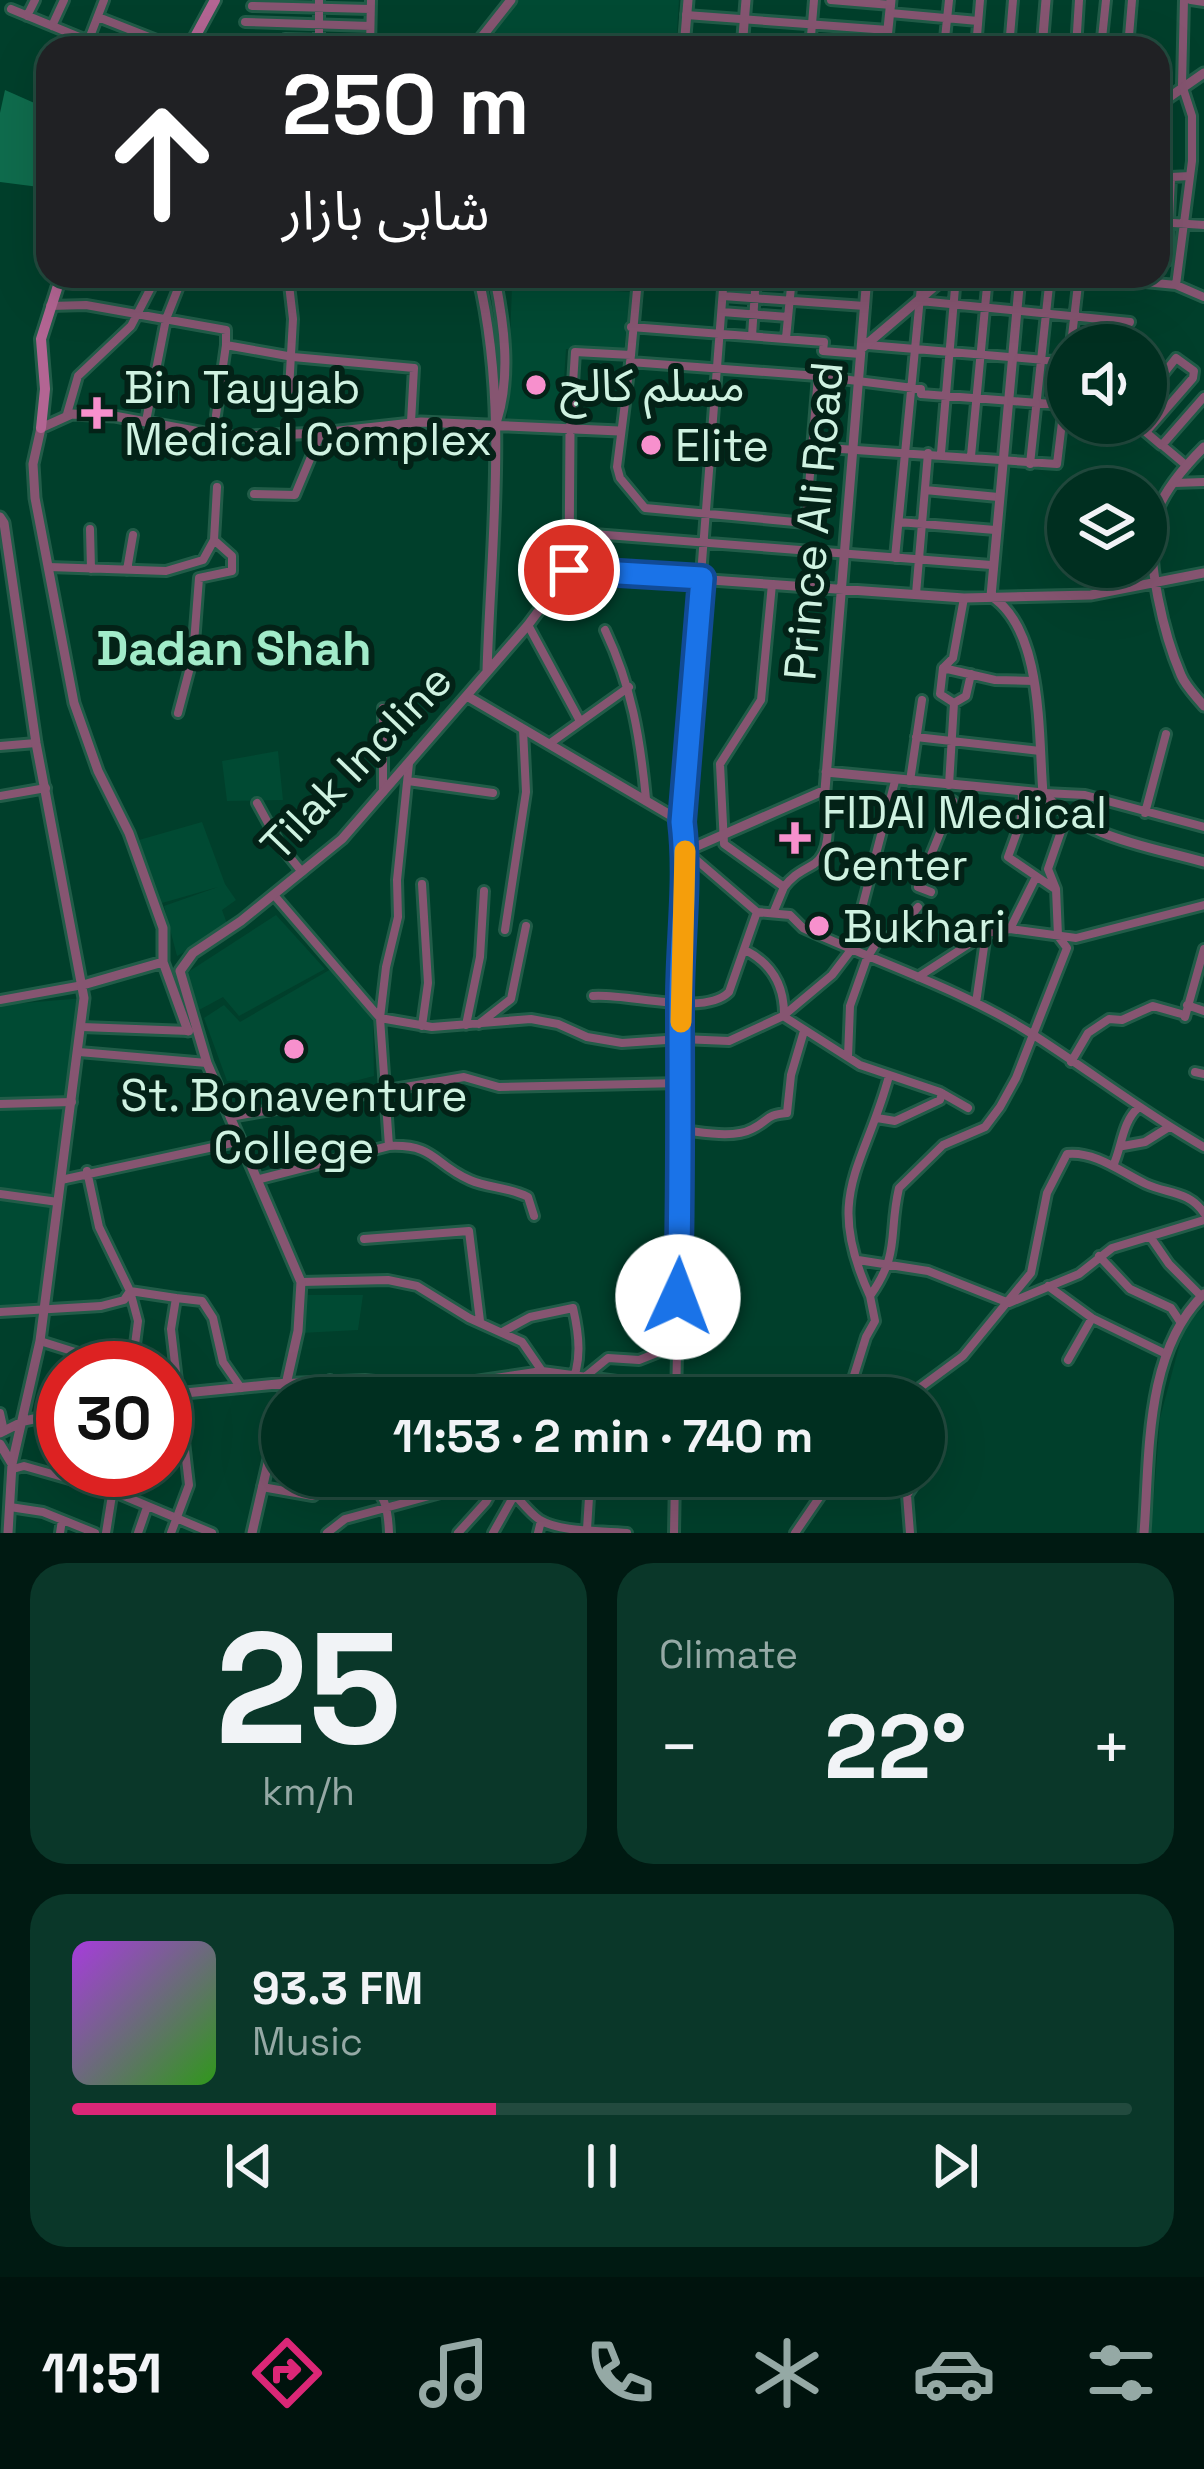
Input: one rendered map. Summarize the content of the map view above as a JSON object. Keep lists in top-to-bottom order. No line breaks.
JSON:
{"streets":{"street":["Prince Ali Road","Tilak Incline"]},"districts":["Dadan Shah"],"places":{"other":["مسلم کالج","Elite","Bukhari","St. Bonaventure College"],"health":["Bin Tayyab Medical Complex","FIDAI Medical Center"]},"page":{"turn":["250 m","شاہی بازار"],"limit":"30","trip":"11:53 · 2 min · 740 m","tile":[["25","km/h"],"Climate"],"heat":["−","22°","+"],"song":["93.3 FM","Music"],"tabs":"11:51"}}
